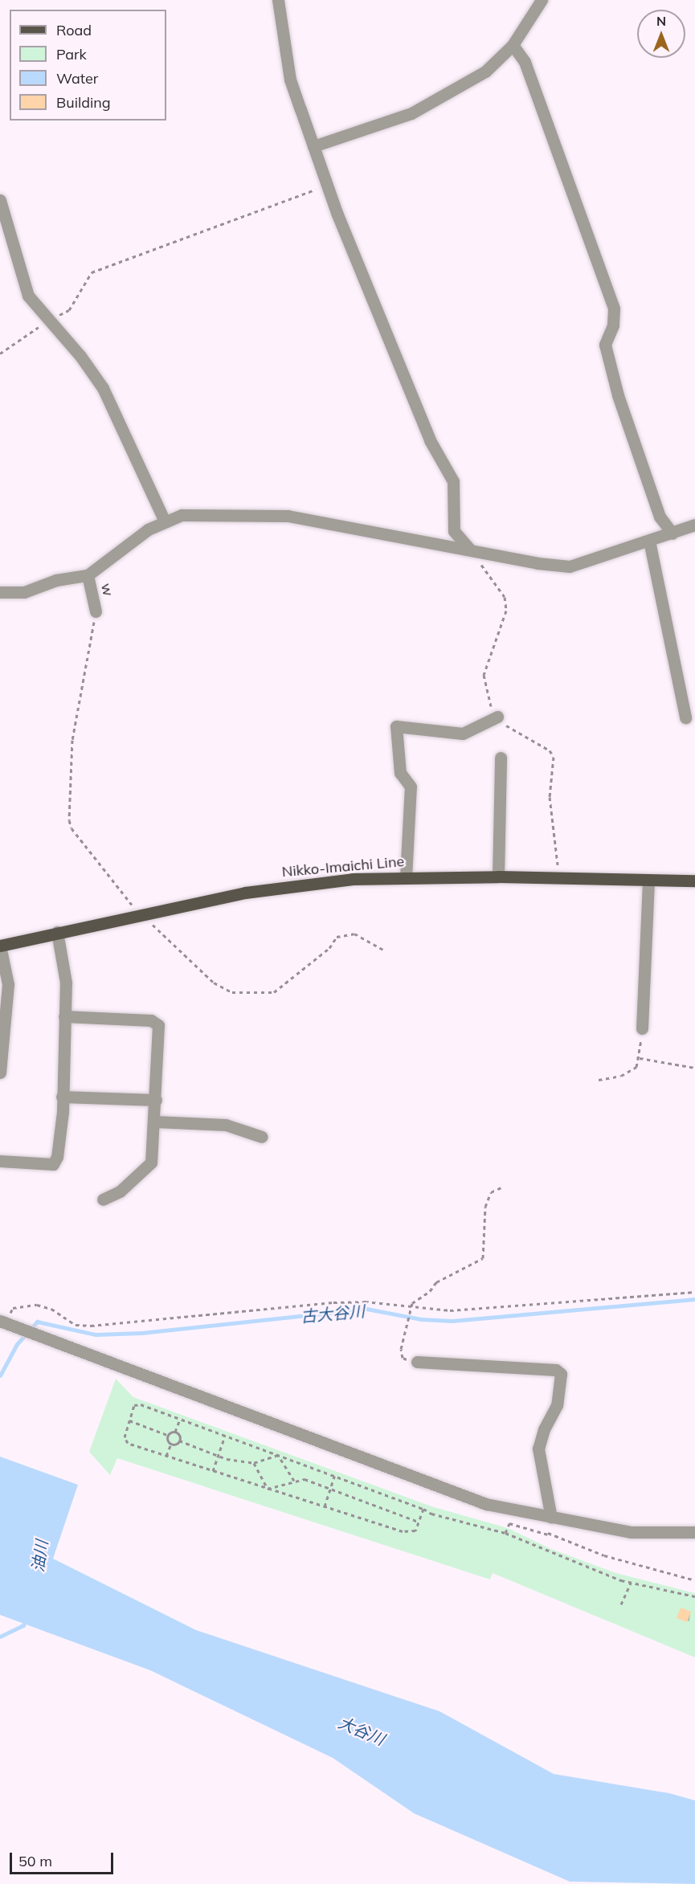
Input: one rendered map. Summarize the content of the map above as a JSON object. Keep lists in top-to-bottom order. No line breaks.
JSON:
{"streets":{"main road":["Nikko-Imaichi Line"],"street":["w"]},"water":["古大谷川","油川","大谷川"],"legend":["Road","Park","Water","Building"],"scale_bar":"50 m","north":"top"}
